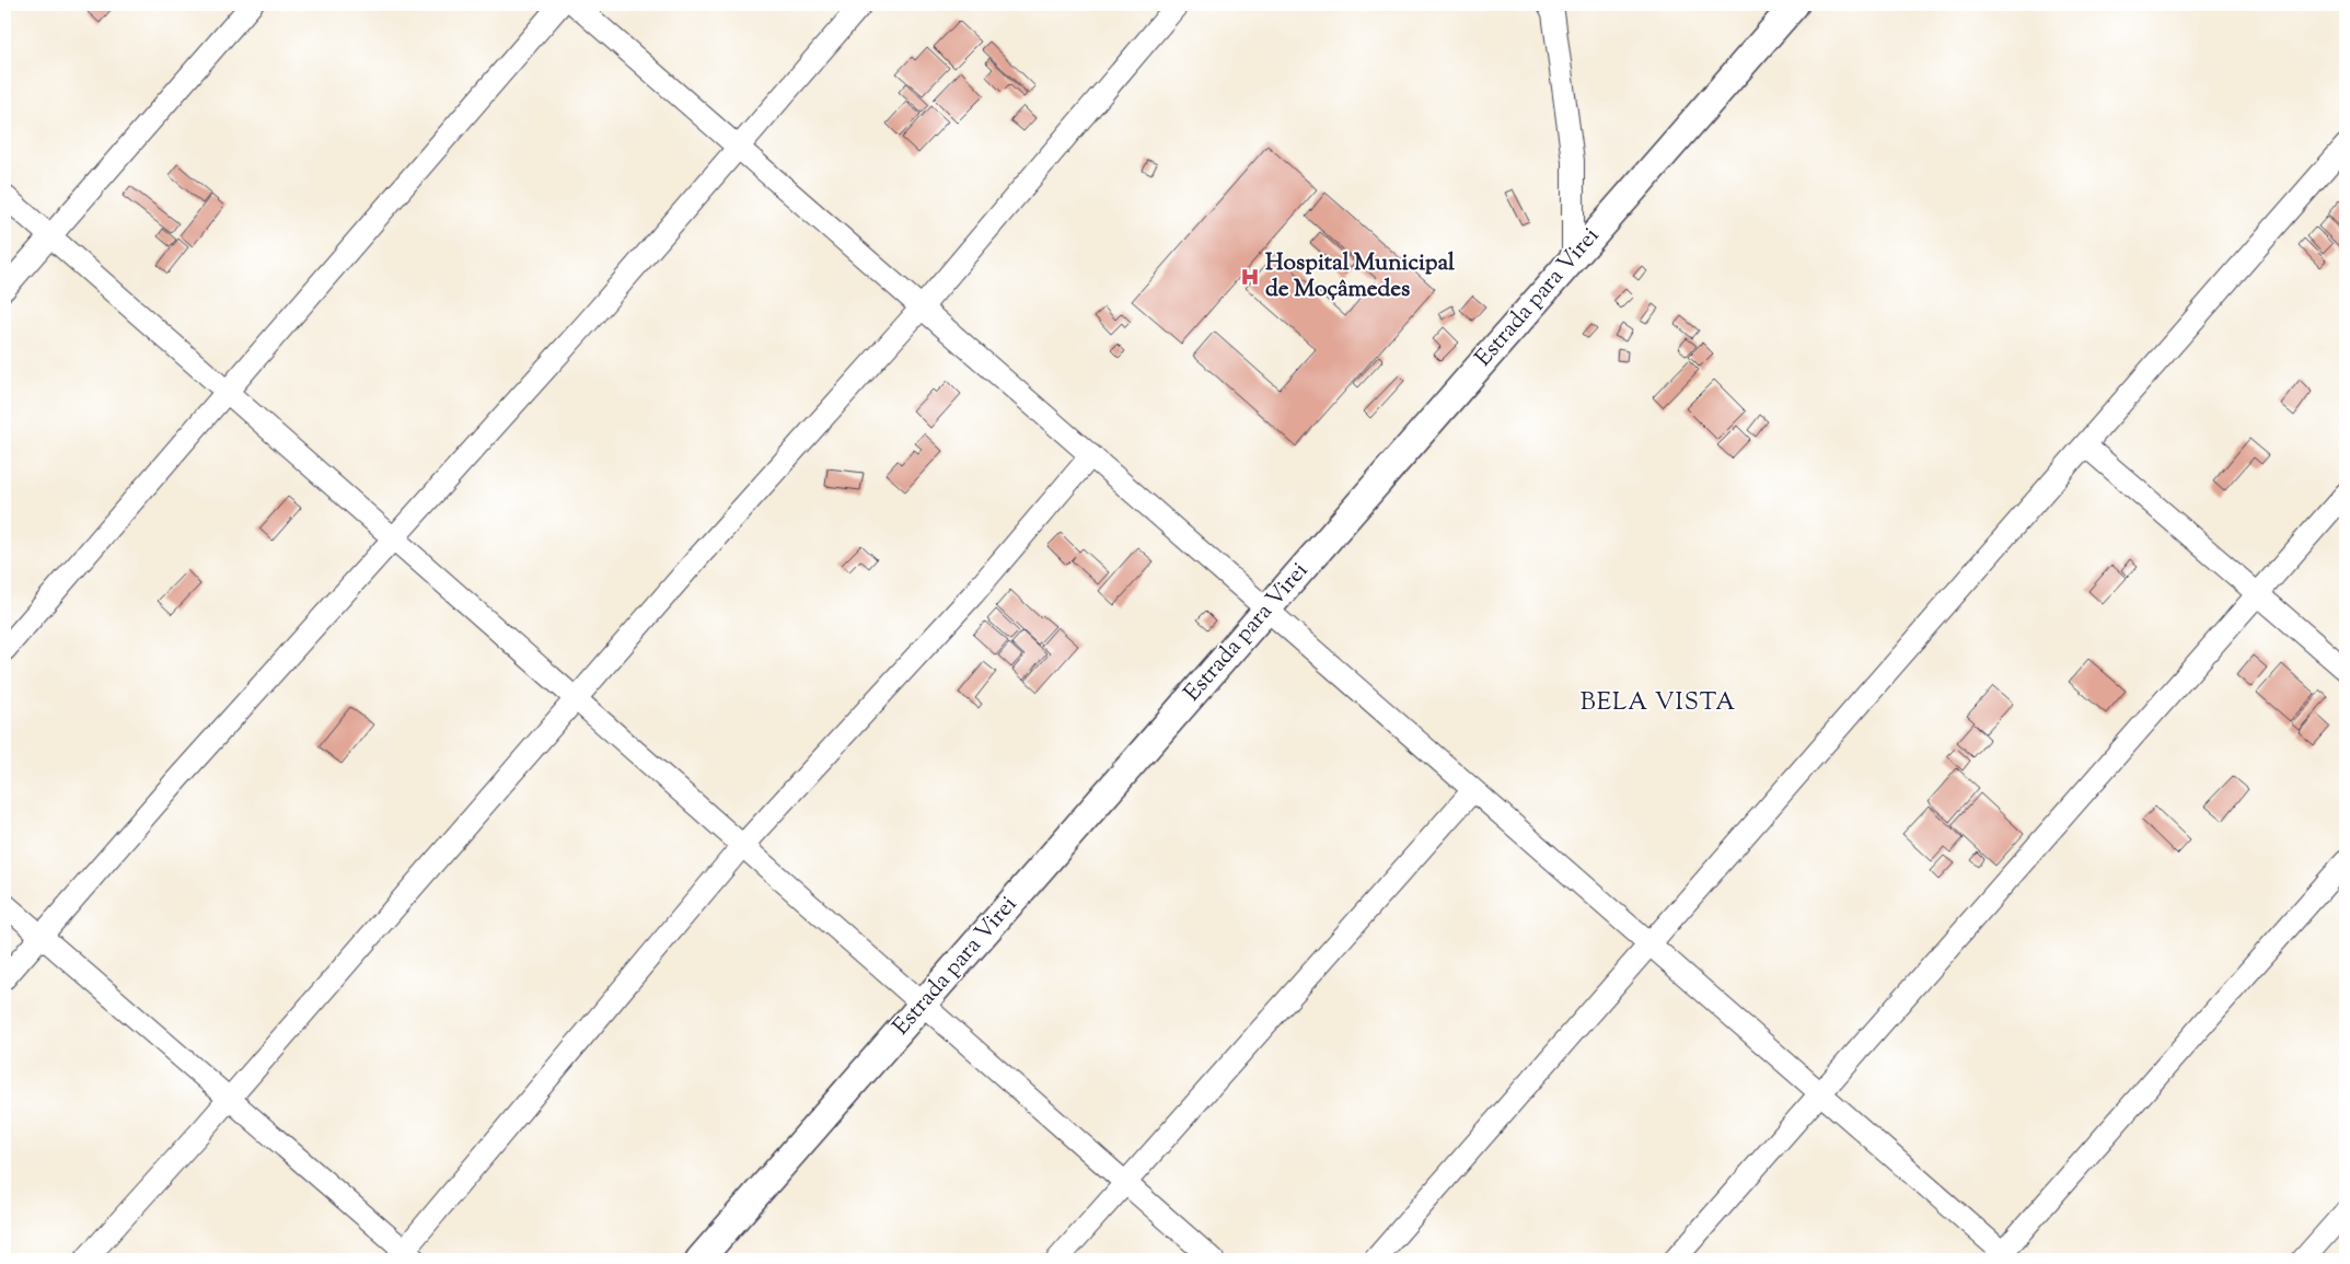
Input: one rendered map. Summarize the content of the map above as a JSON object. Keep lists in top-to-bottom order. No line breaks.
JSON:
{"streets":{"street":["Estrada para Virei"]},"districts":["BELA VISTA"],"places":{"hospital":["Hospital Municipal de Moçâmedes"]}}
